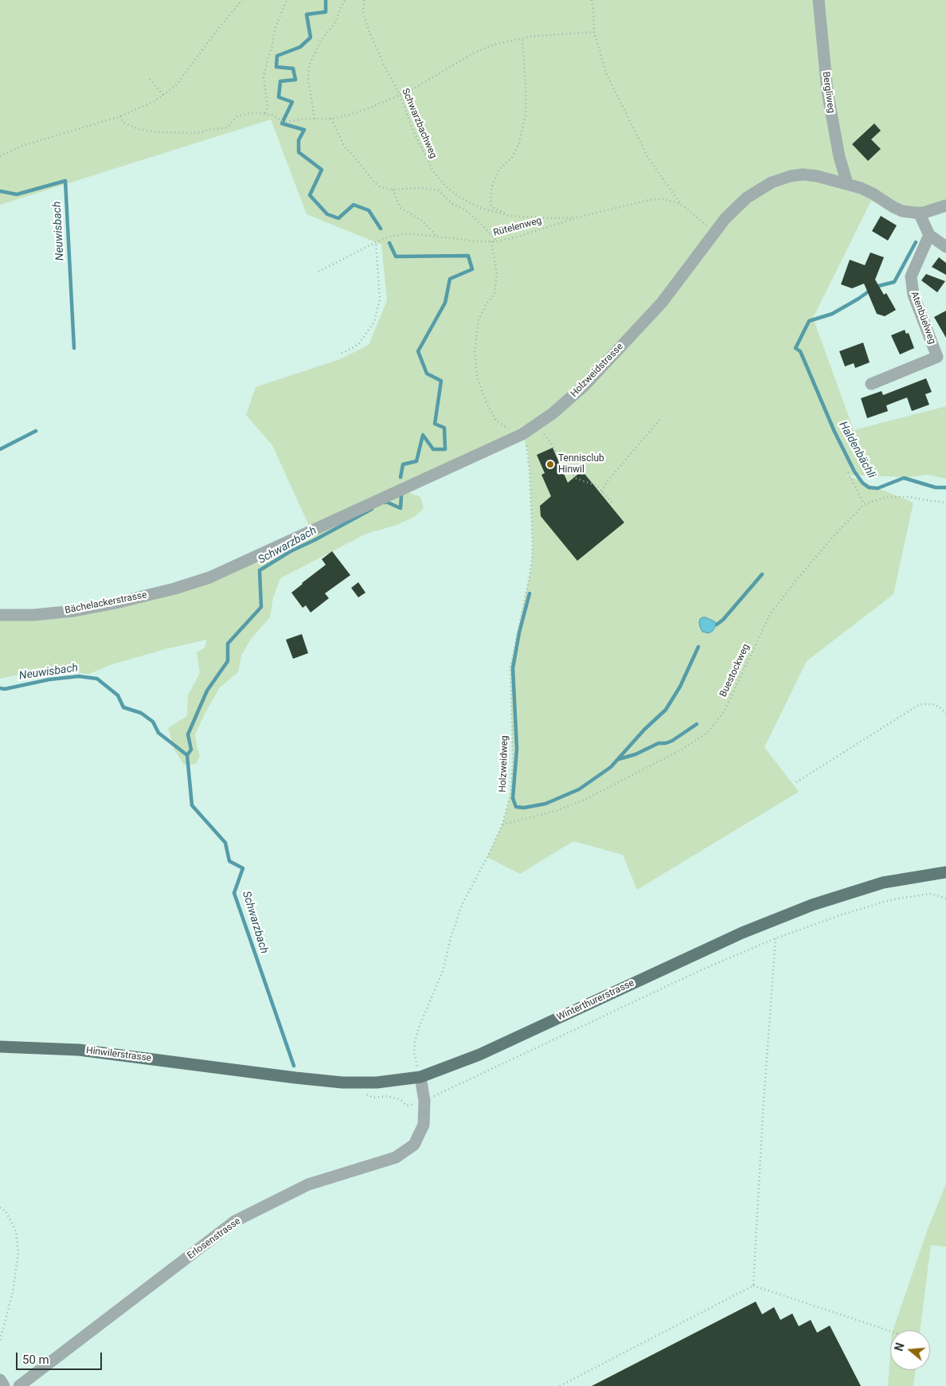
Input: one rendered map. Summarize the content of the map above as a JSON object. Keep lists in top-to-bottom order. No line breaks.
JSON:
{"streets":{"main road":["Winterthurerstrasse","Hinwilerstrasse"],"street":["Bergliweg","Atenbüelweg","Holzweidstrasse","Bächelackerstrasse","Erlosenstrasse"],"path":["Schwarzbachweg","Rütelenweg","Buestockweg","Holzweidweg"]},"crossings":[["Bergliweg","Holzweidstrasse"],["Schwarzbachweg","Rütelenweg"],["Rütelenweg","Holzweidstrasse"],["Holzweidstrasse","Bächelackerstrasse"],["Holzweidstrasse","Holzweidweg"],["Buestockweg","Holzweidweg"],["Holzweidweg","Winterthurerstrasse"],["Holzweidweg","Erlosenstrasse"],["Winterthurerstrasse","Hinwilerstrasse"],["Winterthurerstrasse","Erlosenstrasse"]],"water":["Neuwisbach","Haldenbächli","Schwarzbach"],"places":["Tennisclub Hinwil"],"scale_bar":"50 m","north":"left"}
